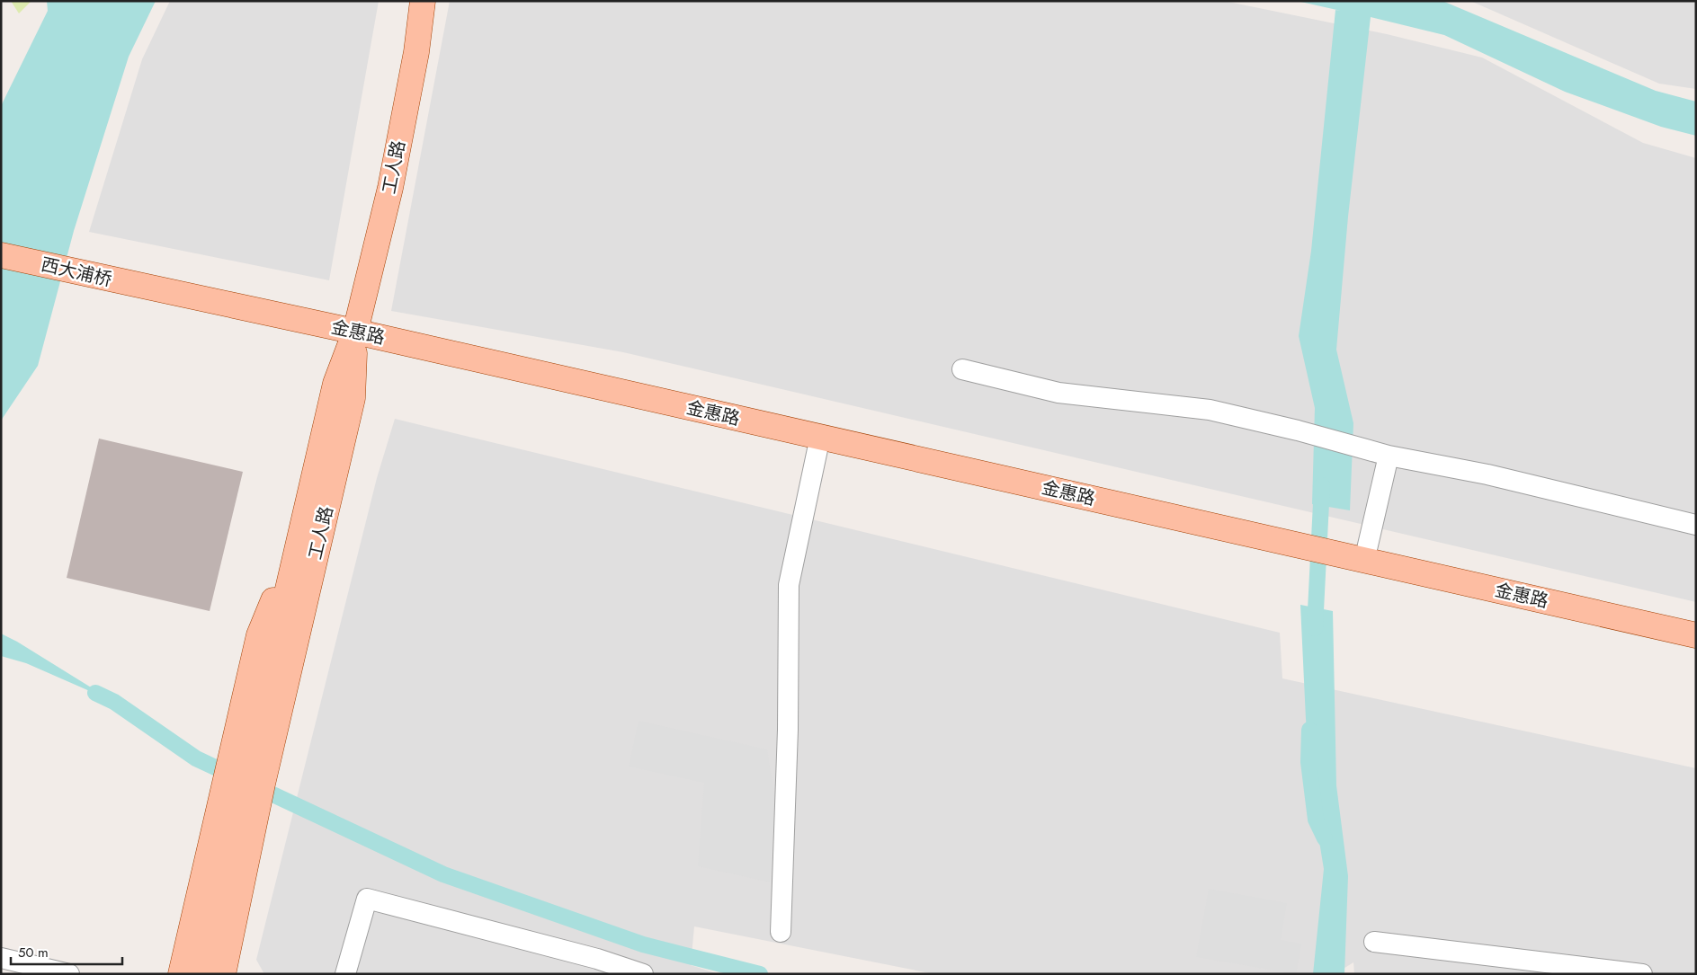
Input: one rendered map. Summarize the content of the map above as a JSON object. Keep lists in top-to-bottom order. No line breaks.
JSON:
{"streets":{"main road":["工人路","西大浦桥","金惠路"]},"crossings":[["工人路","金惠路"],["西大浦桥","金惠路"]],"scale_bar":"50 m"}
